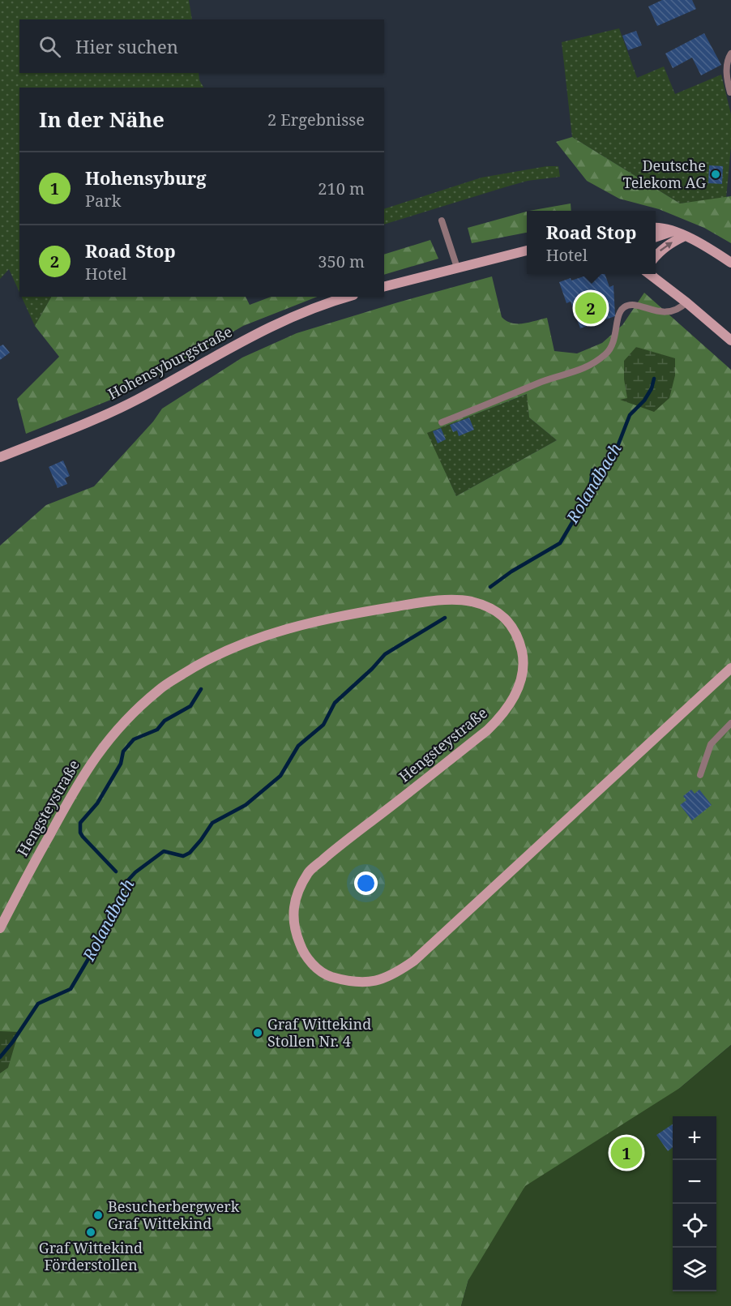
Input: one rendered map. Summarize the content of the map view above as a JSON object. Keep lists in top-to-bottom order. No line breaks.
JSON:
{"streets":{"main road":["Hohensyburgstraße","Hengsteystraße"]},"water":["Rolandbach"],"places":["Deutsche Telekom AG","Graf Wittekind Stollen Nr. 4","Besucherbergwerk Graf Wittekind","Graf Wittekind Förderstollen"],"page":{"search":"Hier suchen","heading":["In der Nähe","2 Ergebnisse"],"list":[{"mark":"1","name":"Hohensyburg","note":"Park","value":"210 m"},{"mark":"2","name":"Road Stop","note":"Hotel","value":"350 m"}],"popup":["Road Stop","Hotel"],"pins":["2","1"],"map_buttons":["+","−"]}}
